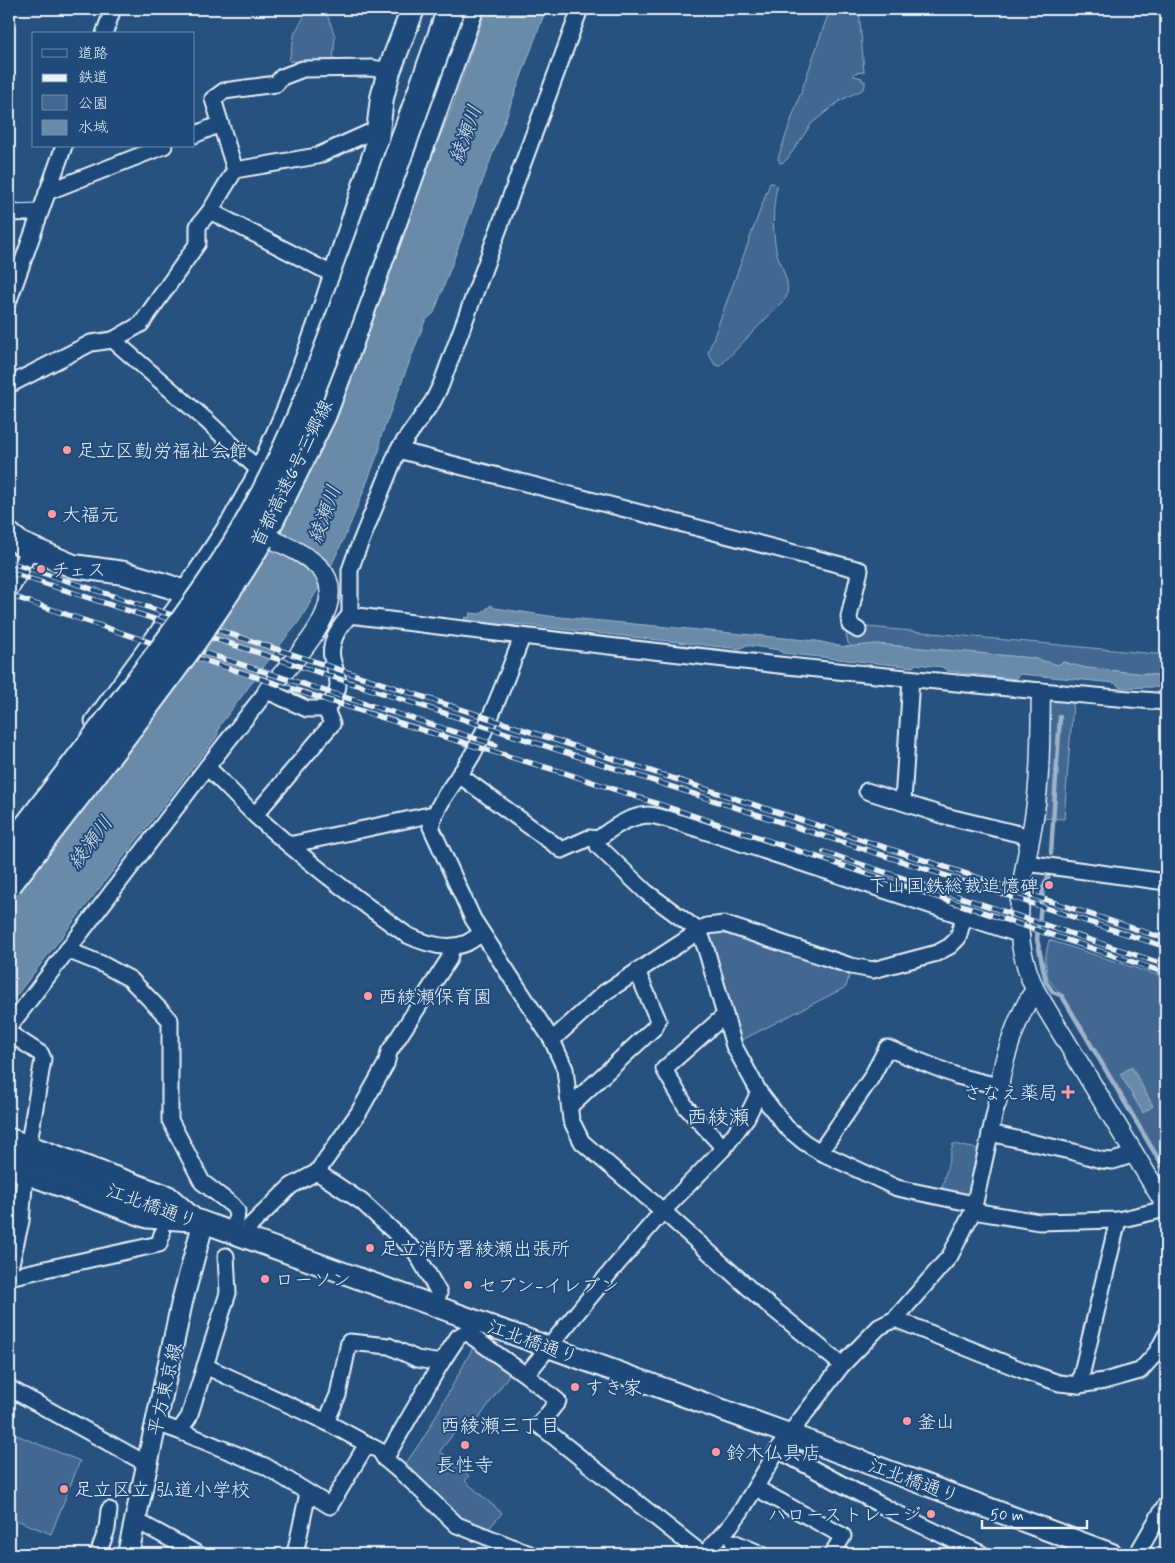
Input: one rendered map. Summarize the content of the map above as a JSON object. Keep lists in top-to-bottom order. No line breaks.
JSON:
{"streets":{"highway":["首都高速6号三郷線"],"main road":["江北橋通り","平方東京線"]},"crossings":[["江北橋通り","平方東京線"]],"districts":["西綾瀬","西綾瀬三丁目"],"water":["綾瀬川"],"places":{"other":["足立区勤労福祉会館","大福元","チェス","下山国鉄総裁追憶碑","西綾瀬保育園","足立消防署綾瀬出張所","ローソン","セブン-イレブン","すき家","釜山","長性寺","鈴木仏具店","足立区立 弘道小学校","ハローストレージ"],"health":["さなえ薬局"]},"legend":["道路","鉄道","公園","水域"],"scale_bar":"50 m"}
